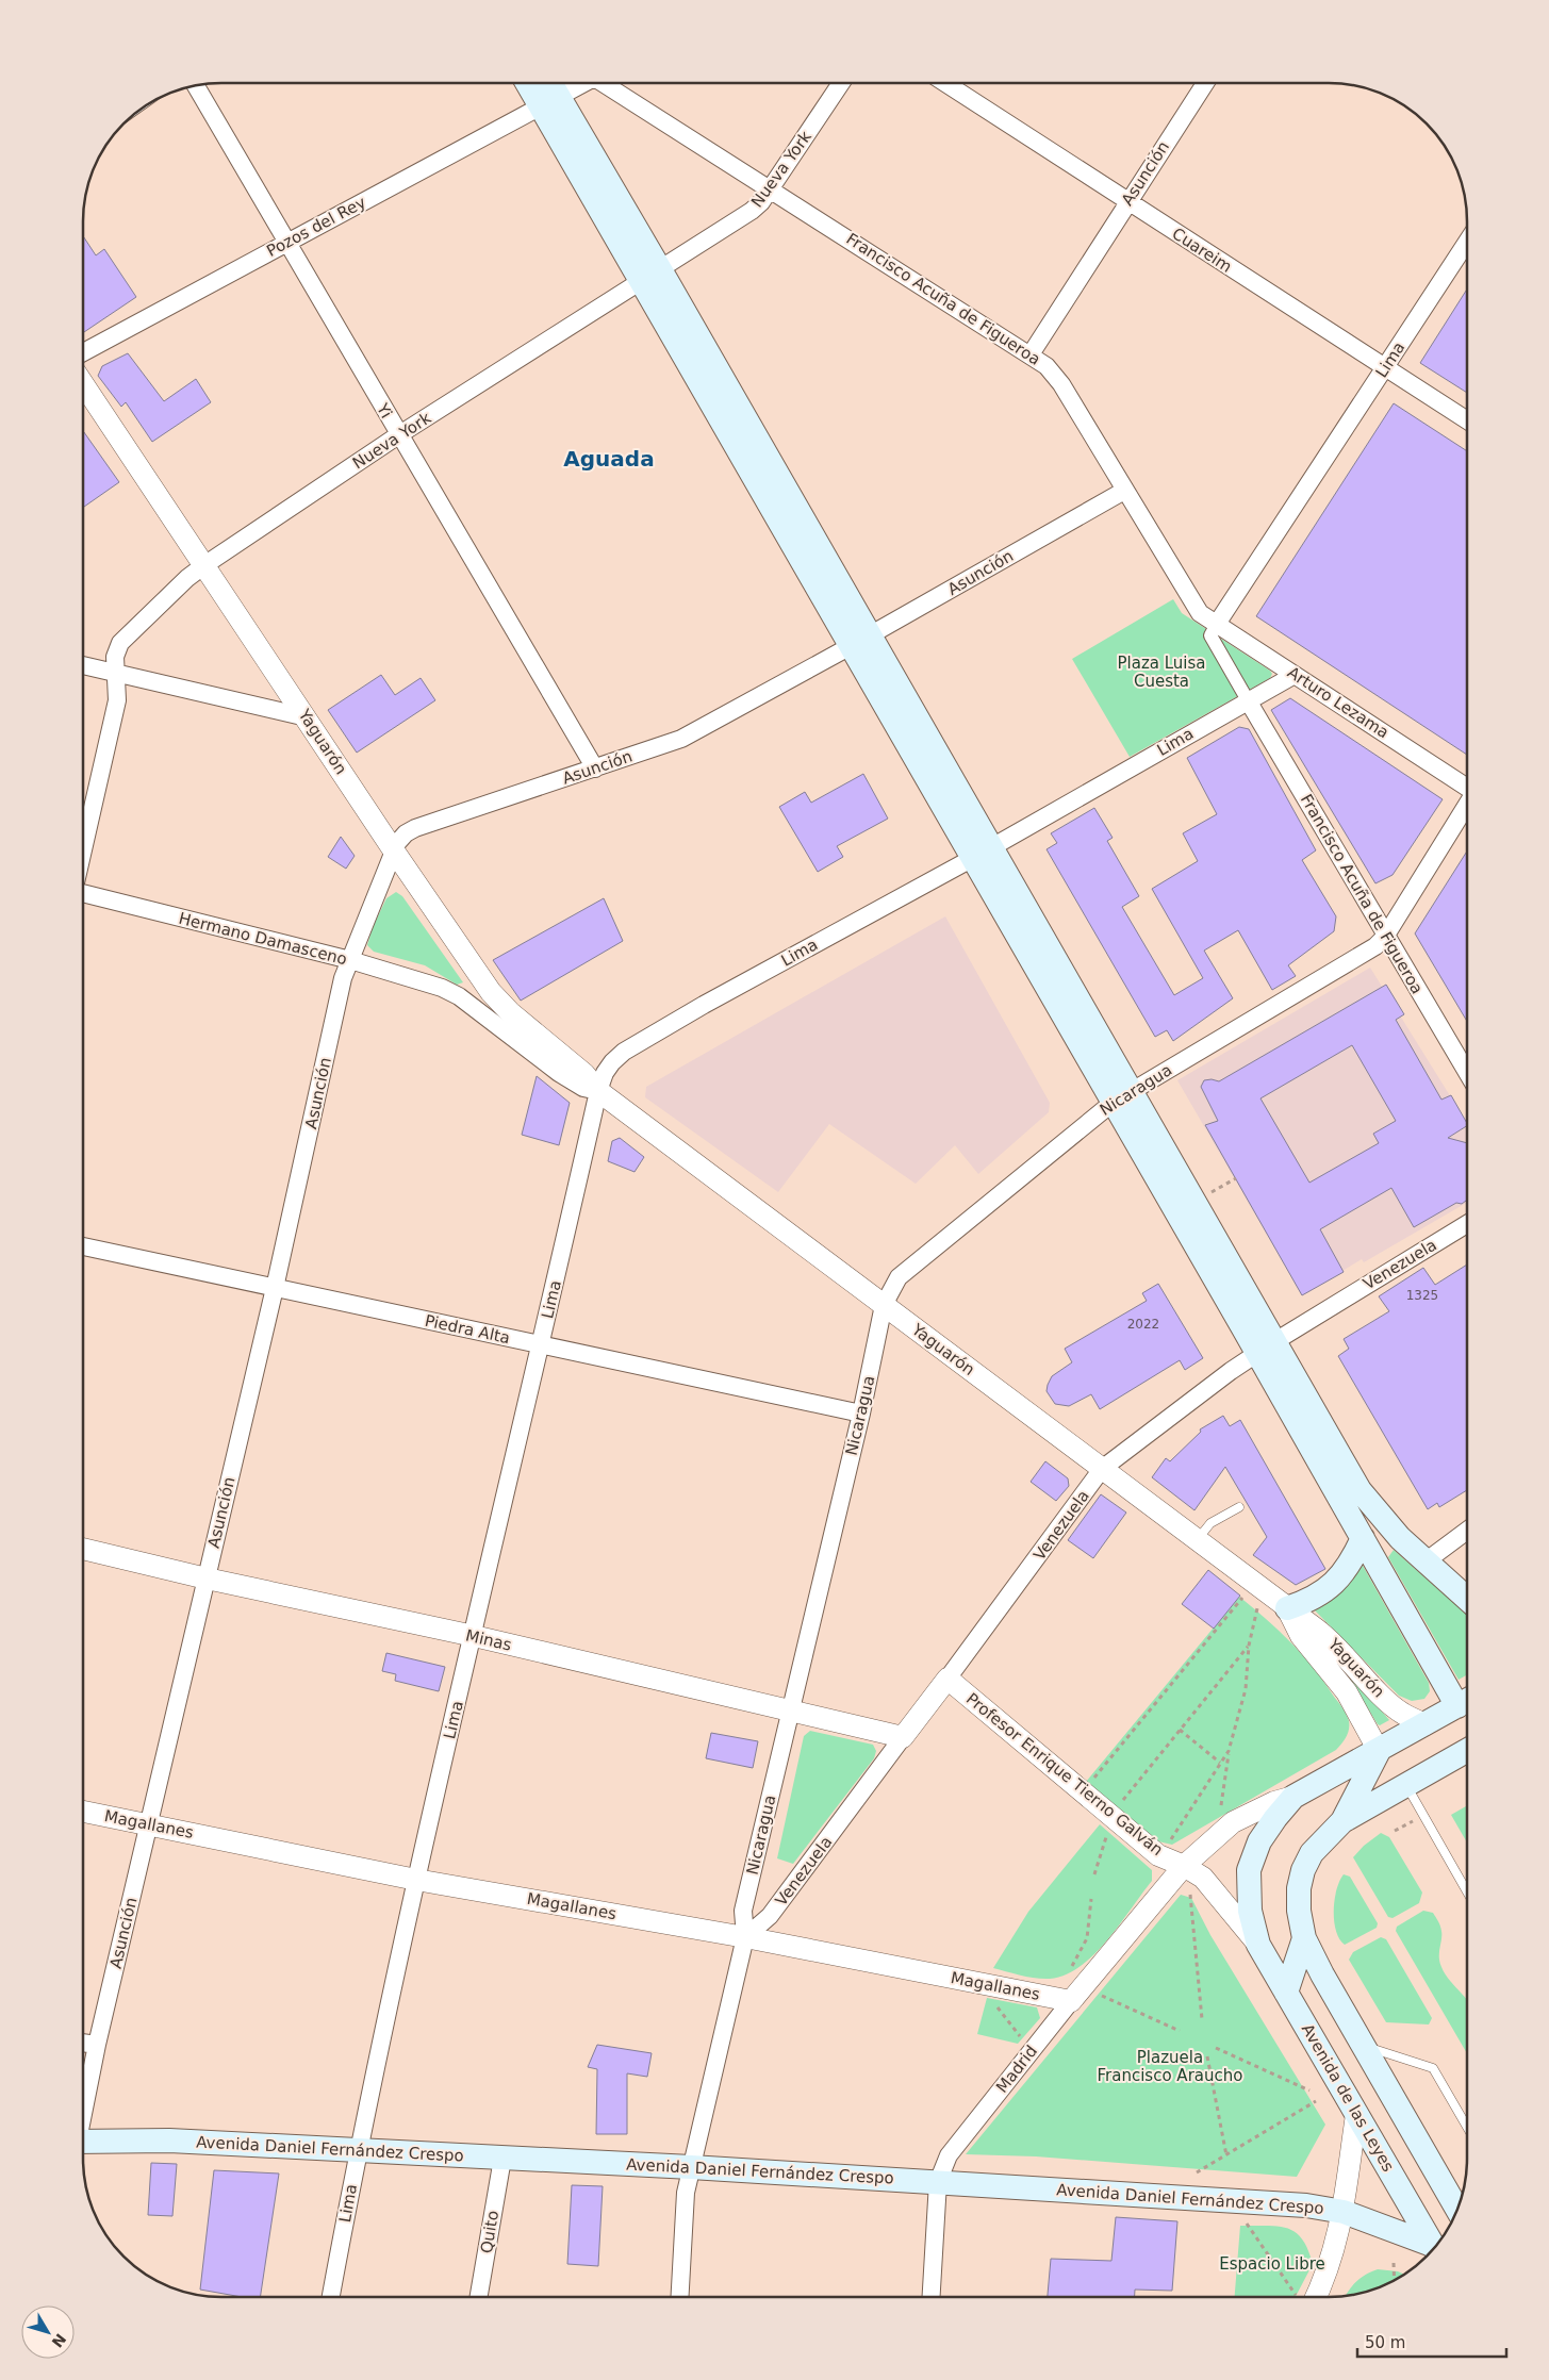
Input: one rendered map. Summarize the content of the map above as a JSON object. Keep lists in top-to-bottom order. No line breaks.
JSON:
{"streets":{"main road":["Avenida de las Leyes","Avenida Daniel Fernández Crespo"],"street":["Nueva York","Asunción","Pozos del Rey","Cuareim","Francisco Acuña de Figueroa","Lima","Yi","Arturo Lezama","Yaguarón","Hermano Damasceno","Nicaragua","Venezuela","Piedra Alta","Minas","Profesor Enrique Tierno Galván","Magallanes","Madrid","Quito"]},"crossings":[["Nueva York","Francisco Acuña de Figueroa"],["Nueva York","Yi"],["Nueva York","Yaguarón"],["Asunción","Cuareim"],["Asunción","Francisco Acuña de Figueroa"],["Asunción","Yi"],["Asunción","Yaguarón"],["Asunción","Hermano Damasceno"],["Asunción","Piedra Alta"],["Asunción","Minas"],["Asunción","Magallanes"],["Pozos del Rey","Francisco Acuña de Figueroa"],["Pozos del Rey","Yi"],["Cuareim","Lima"],["Francisco Acuña de Figueroa","Lima"],["Francisco Acuña de Figueroa","Arturo Lezama"],["Francisco Acuña de Figueroa","Nicaragua"],["Lima","Arturo Lezama"],["Lima","Yaguarón"],["Lima","Piedra Alta"],["Lima","Minas"],["Lima","Magallanes"],["Lima","Avenida Daniel Fernández Crespo"],["Yaguarón","Hermano Damasceno"],["Yaguarón","Nicaragua"],["Yaguarón","Venezuela"],["Yaguarón","Avenida de las Leyes"],["Nicaragua","Venezuela"],["Nicaragua","Piedra Alta"],["Nicaragua","Minas"],["Nicaragua","Magallanes"],["Nicaragua","Avenida Daniel Fernández Crespo"],["Venezuela","Minas"],["Venezuela","Profesor Enrique Tierno Galván"],["Venezuela","Magallanes"],["Profesor Enrique Tierno Galván","Madrid"],["Profesor Enrique Tierno Galván","Avenida de las Leyes"],["Magallanes","Madrid"],["Madrid","Avenida de las Leyes"],["Madrid","Avenida Daniel Fernández Crespo"],["Avenida Daniel Fernández Crespo","Quito"]],"districts":["Aguada"],"parks":["Plaza Luisa Cuesta","Plazuela Francisco Araucho","Espacio Libre"],"house_numbers":["1325","2022"],"scale_bar":"50 m","north":"bottom right"}
